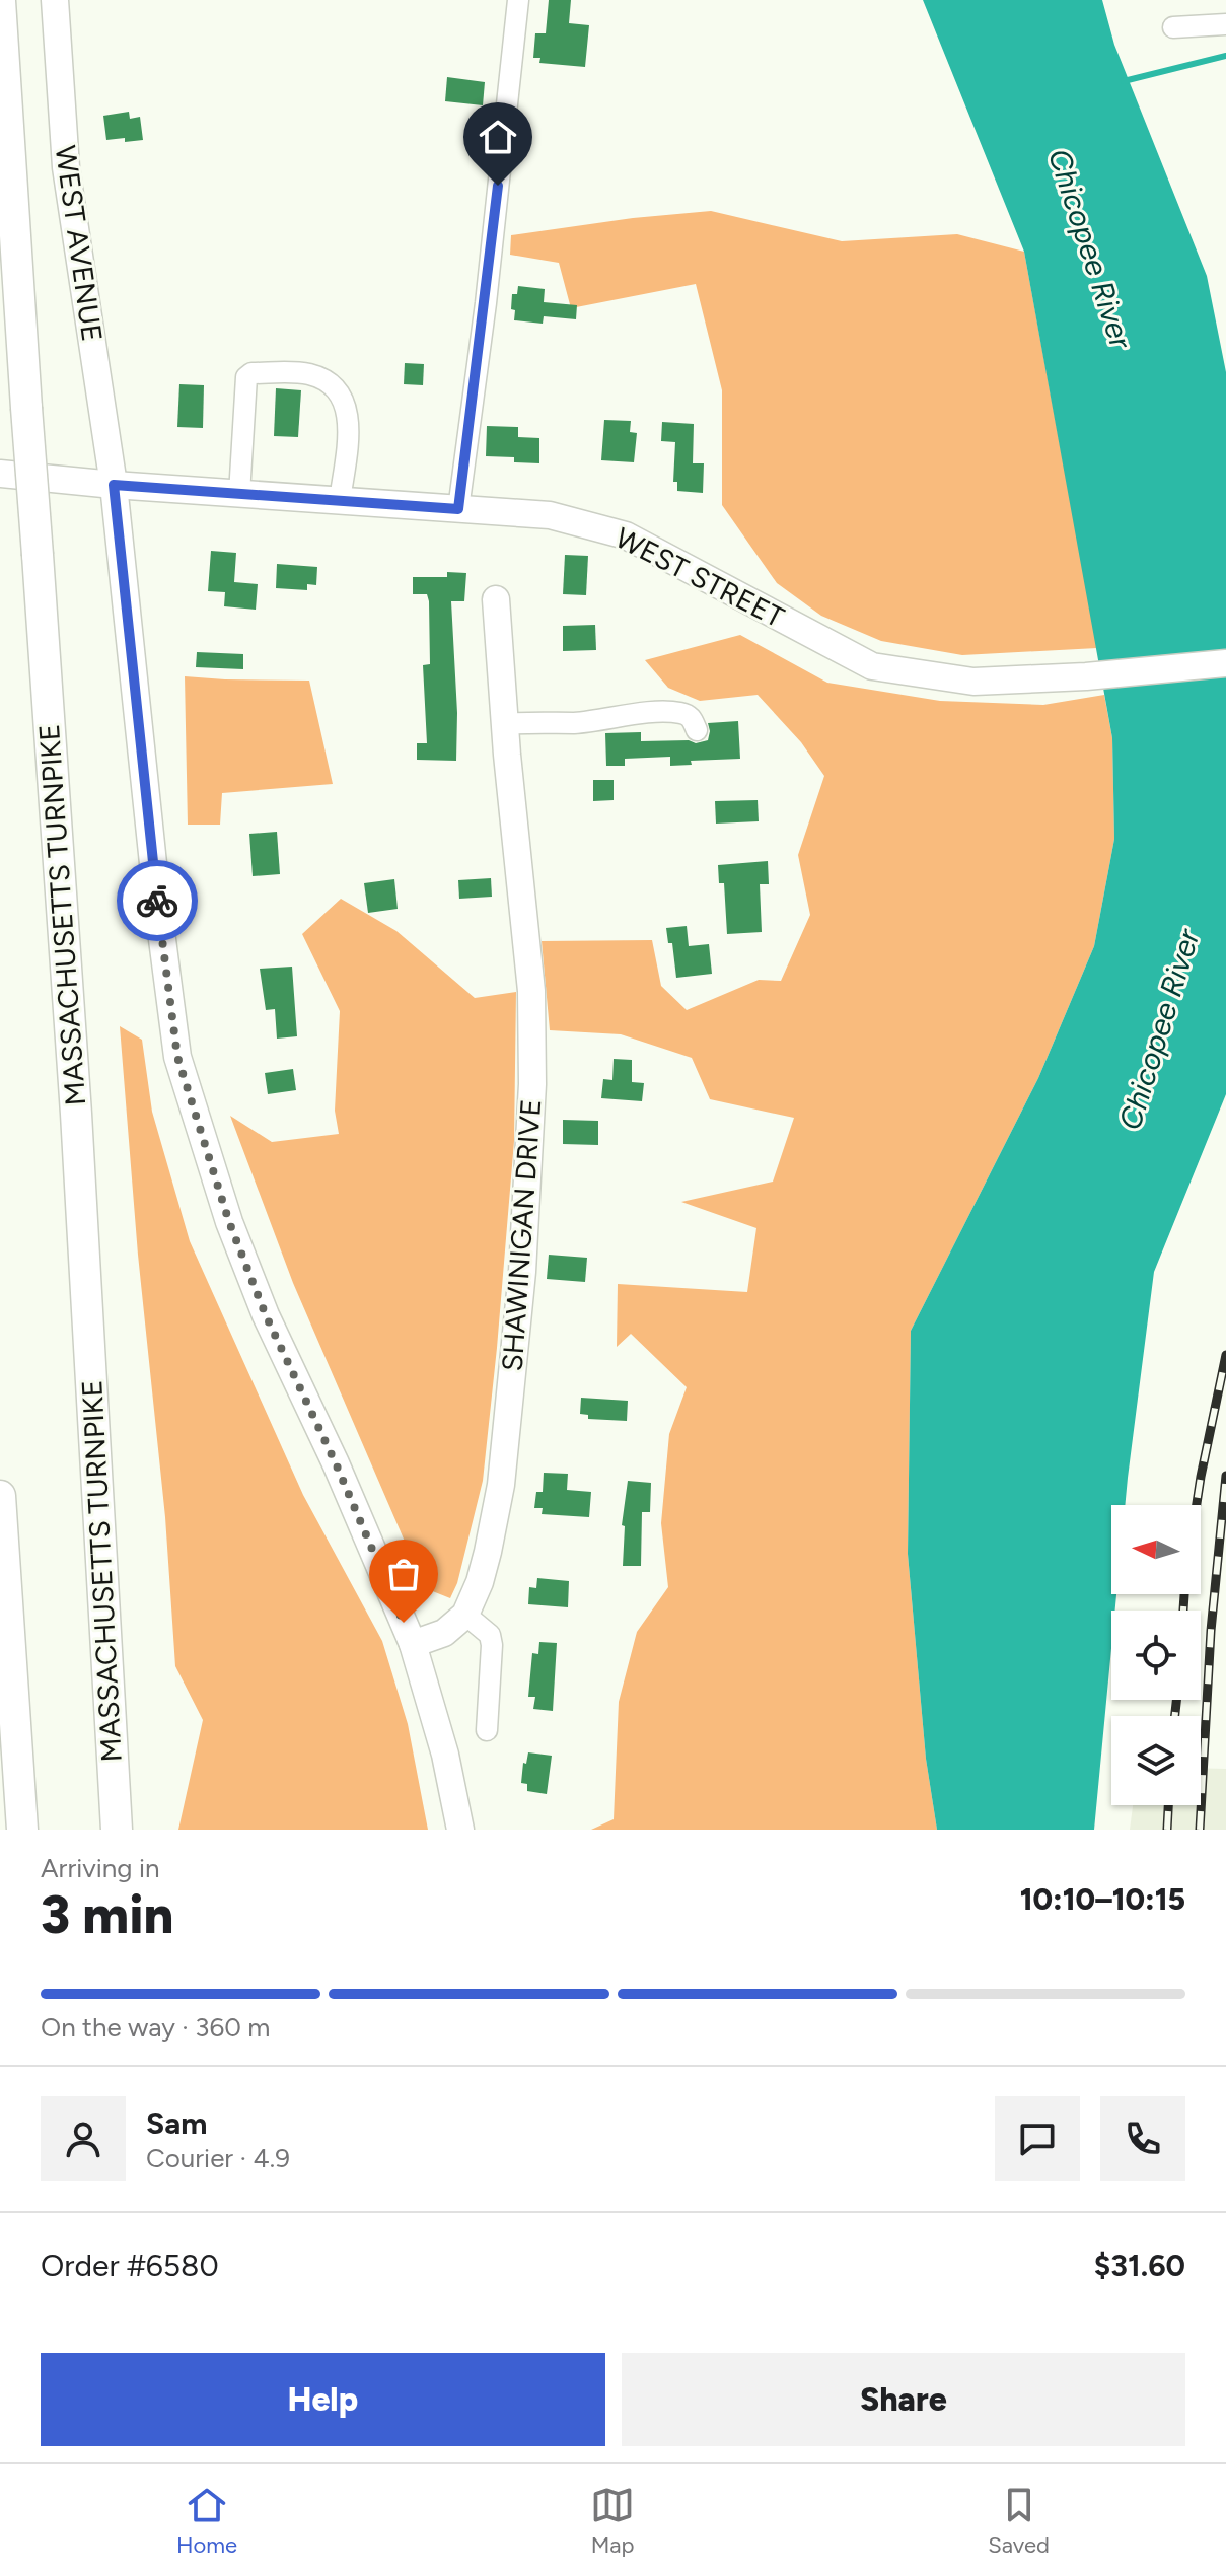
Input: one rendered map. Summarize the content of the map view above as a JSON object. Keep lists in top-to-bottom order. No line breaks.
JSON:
{"streets":{"highway":["MASSACHUSETTS TURNPIKE"],"main road":["WEST AVENUE","WEST STREET","SHAWINIGAN DRIVE"]},"crossings":[["WEST AVENUE","WEST STREET"]],"water":["Chicopee River"],"north":"left","page":{"heading":["3 min","Arriving in","10:10–10:15"],"panel":["Sam","Courier · 4.9","Order #6580","$31.60"],"bar":"On the way · 360 m","buttons":["Help","Share"],"tabs":["Home","Map","Saved"]}}
